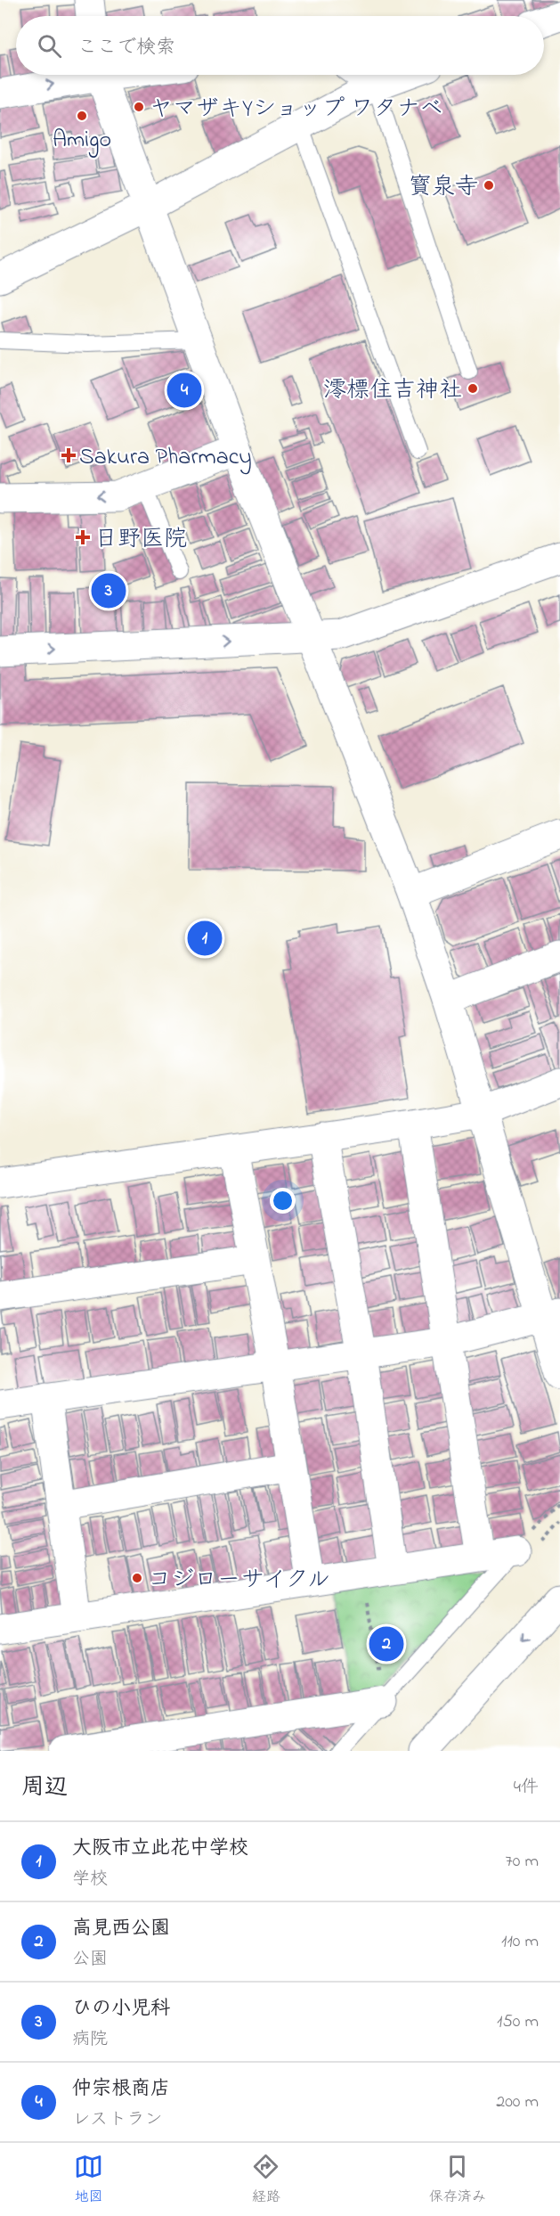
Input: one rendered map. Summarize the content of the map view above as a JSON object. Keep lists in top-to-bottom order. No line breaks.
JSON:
{"places":{"other":["ヤマザキYショップ ワタナベ","Amigo","寳泉寺","澪標住吉神社","コジローサイクル"],"health":["Sakura Pharmacy","日野医院"]},"page":{"search":"ここで検索","pins":["4","3","1","2"],"heading":["周辺","4件"],"list":[{"mark":"1","name":"大阪市立此花中学校","note":"学校","value":"70 m"},{"mark":"2","name":"高見西公園","note":"公園","value":"110 m"},{"mark":"3","name":"ひの小児科","note":"病院","value":"150 m"},{"mark":"4","name":"仲宗根商店","note":"レストラン","value":"200 m"}],"nav":["地図","経路","保存済み"]}}
